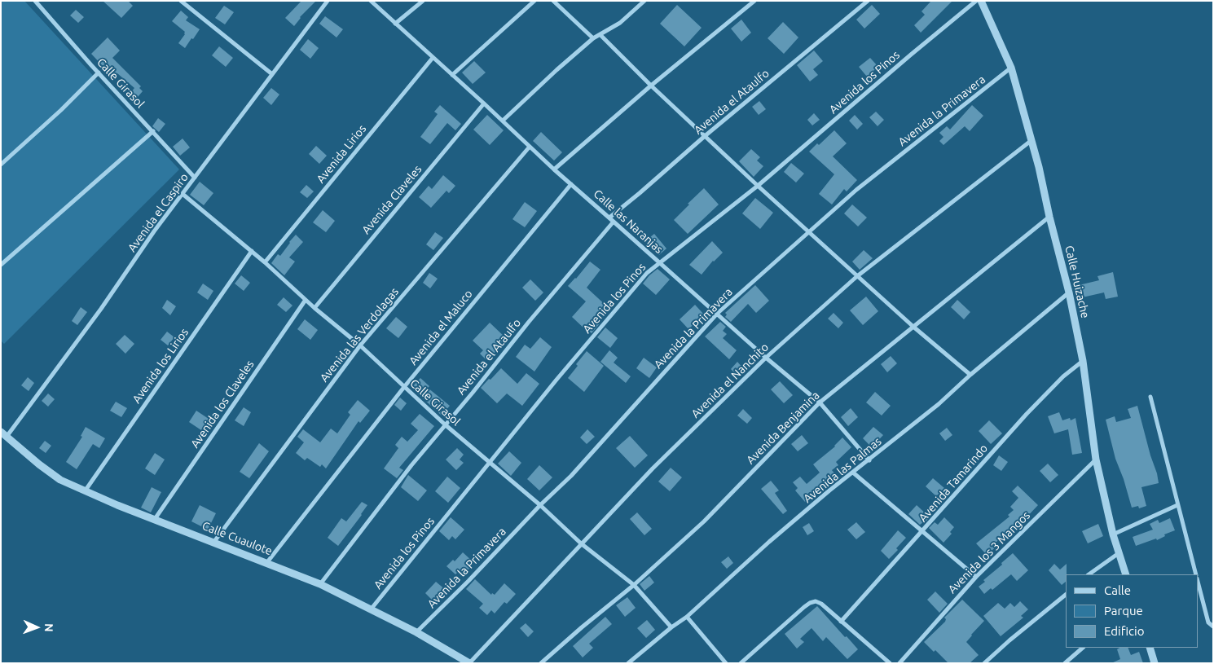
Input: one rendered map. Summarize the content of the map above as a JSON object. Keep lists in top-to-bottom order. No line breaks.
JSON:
{"streets":{"street":["Avenida los Pinos","Calle Girasol","Avenida el Ataulfo","Avenida la Primavera","Avenida Lirios","Avenida Claveles","Avenida el Caspiro","Calle las Naranjas","Calle Huizache","Avenida el Maluco","Avenida las Verdolagas","Avenida los Lirios","Avenida el Nanchito","Avenida los Claveles","Avenida Benjamina","Avenida las Palmas","Avenida Tamarindo","Calle Cuaulote","Avenida los 3 Mangos"]},"crossings":[["Avenida los Pinos","Calle Girasol"],["Avenida los Pinos","Calle las Naranjas"],["Avenida los Pinos","Calle Cuaulote"],["Calle Girasol","Avenida el Ataulfo"],["Calle Girasol","Avenida la Primavera"],["Calle Girasol","Avenida Lirios"],["Calle Girasol","Avenida Claveles"],["Calle Girasol","Avenida el Caspiro"],["Calle Girasol","Avenida el Maluco"],["Calle Girasol","Avenida las Verdolagas"],["Calle Girasol","Avenida los Lirios"],["Calle Girasol","Avenida el Nanchito"],["Calle Girasol","Avenida los Claveles"],["Calle Girasol","Avenida Benjamina"],["Calle Girasol","Avenida las Palmas"],["Avenida el Ataulfo","Calle las Naranjas"],["Avenida el Ataulfo","Calle Cuaulote"],["Avenida la Primavera","Calle las Naranjas"],["Avenida la Primavera","Calle Huizache"],["Avenida la Primavera","Calle Cuaulote"],["Avenida Lirios","Calle las Naranjas"],["Avenida Claveles","Calle las Naranjas"],["Avenida el Caspiro","Calle Cuaulote"],["Calle las Naranjas","Avenida el Maluco"],["Calle las Naranjas","Avenida las Verdolagas"],["Calle las Naranjas","Avenida el Nanchito"],["Calle las Naranjas","Avenida Benjamina"],["Calle las Naranjas","Avenida las Palmas"],["Calle Huizache","Avenida el Nanchito"],["Calle Huizache","Avenida Benjamina"],["Calle Huizache","Avenida las Palmas"],["Calle Huizache","Avenida Tamarindo"],["Calle Huizache","Avenida los 3 Mangos"],["Avenida el Maluco","Calle Cuaulote"],["Avenida las Verdolagas","Calle Cuaulote"],["Avenida los Lirios","Calle Cuaulote"],["Avenida el Nanchito","Calle Cuaulote"],["Avenida los Claveles","Calle Cuaulote"]],"legend":["Calle","Parque","Edificio"],"north":"right"}
